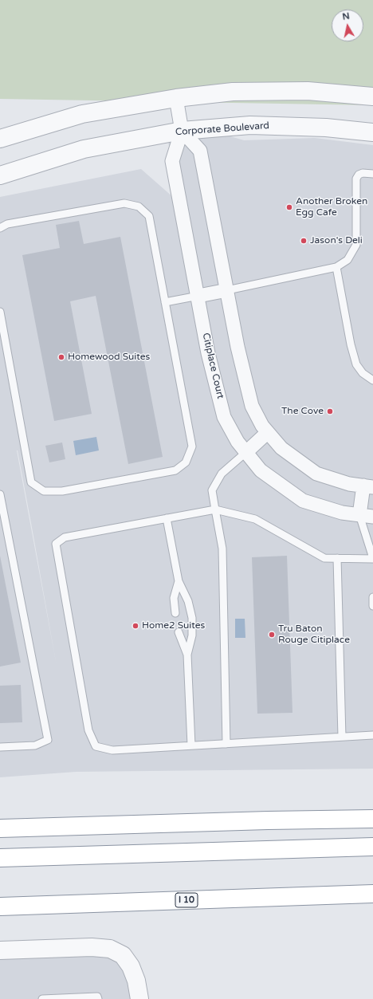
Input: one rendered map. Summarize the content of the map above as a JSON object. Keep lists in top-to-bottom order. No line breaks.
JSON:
{"streets":{"highway":["I 10"],"street":["Corporate Boulevard","Citiplace Court"]},"crossings":[["Corporate Boulevard","Citiplace Court"]],"places":["Another Broken Egg Cafe","Jason's Deli","Homewood Suites","The Cove","Home2 Suites","Tru Baton Rouge Citiplace"],"north":"top"}
